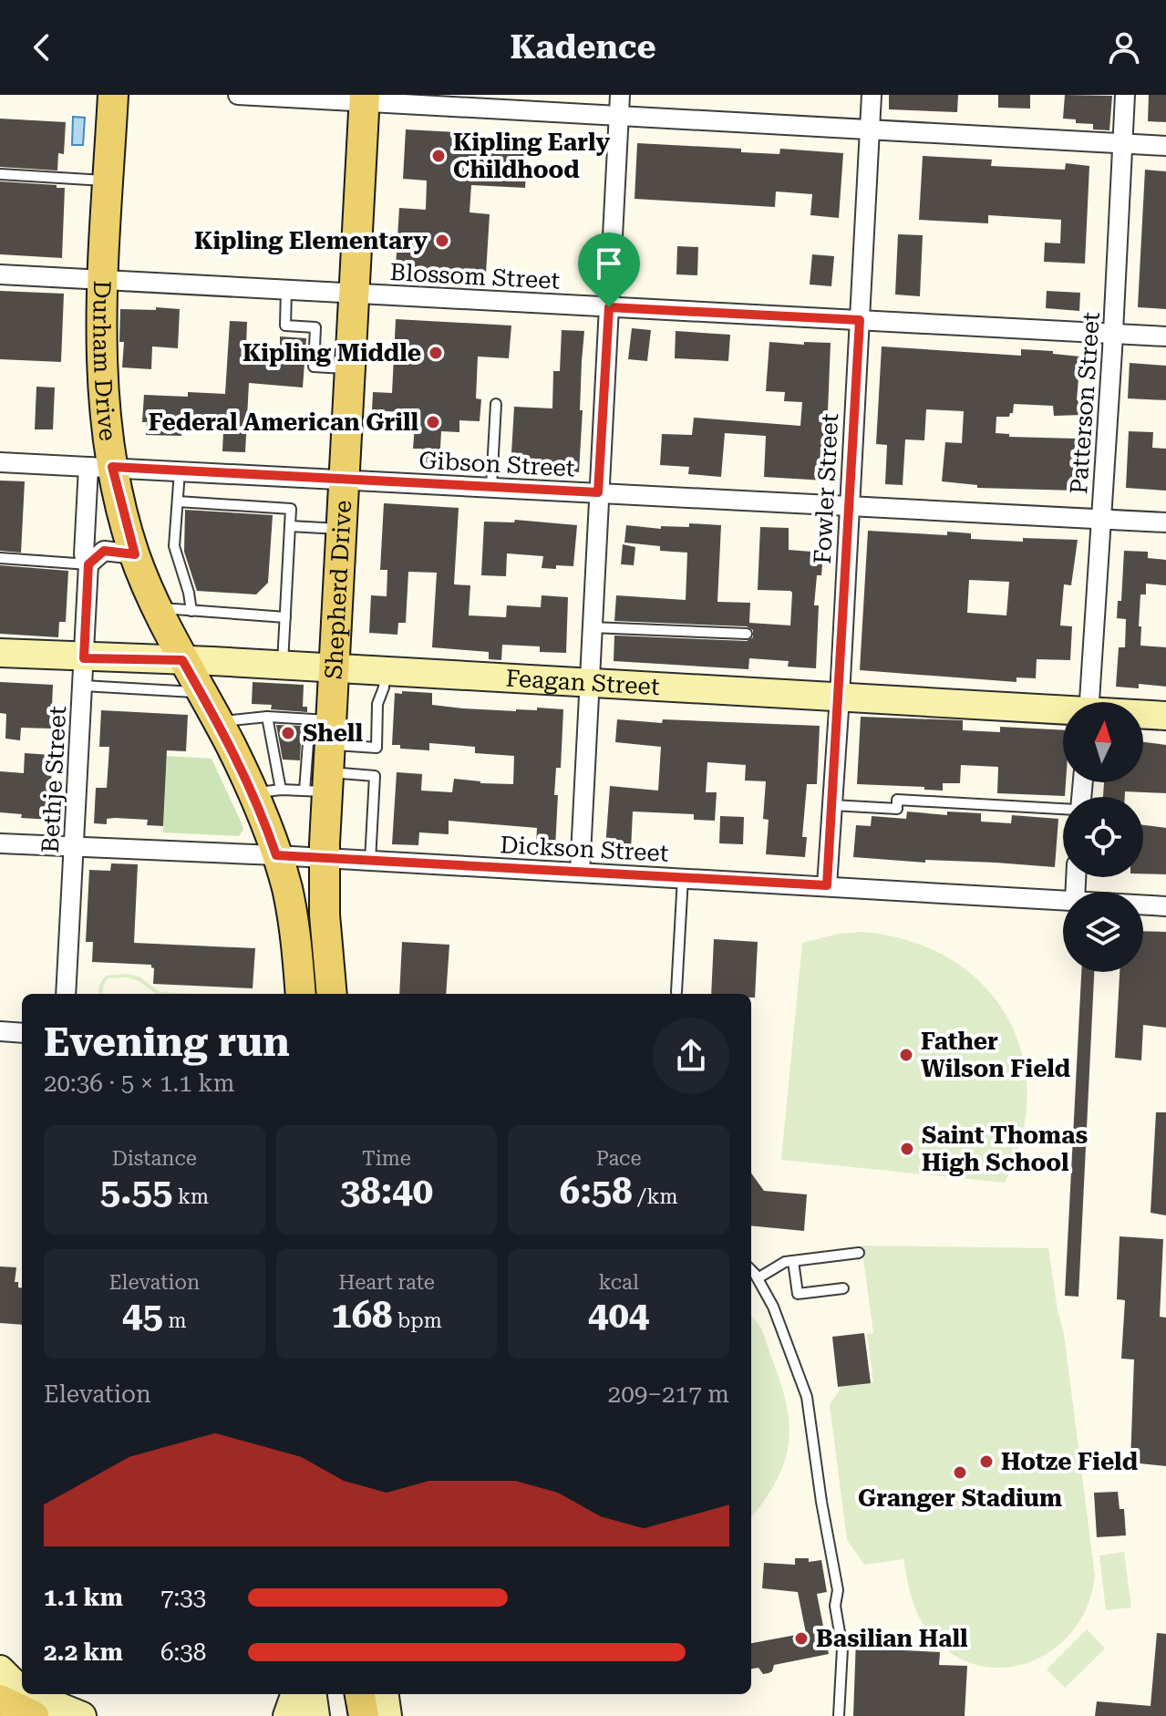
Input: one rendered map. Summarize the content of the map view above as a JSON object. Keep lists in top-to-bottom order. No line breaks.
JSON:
{"streets":{"main road":["Durham Drive","Shepherd Drive"],"street":["Blossom Street","Patterson Street","Gibson Street","Fowler Street","Feagan Street","Bethje Street","Dickson Street"]},"crossings":[["Blossom Street","Durham Drive"],["Blossom Street","Patterson Street"],["Blossom Street","Fowler Street"],["Blossom Street","Shepherd Drive"],["Durham Drive","Gibson Street"],["Durham Drive","Feagan Street"],["Durham Drive","Bethje Street"],["Durham Drive","Dickson Street"],["Patterson Street","Gibson Street"],["Gibson Street","Fowler Street"],["Gibson Street","Shepherd Drive"],["Gibson Street","Bethje Street"],["Fowler Street","Feagan Street"],["Fowler Street","Dickson Street"],["Shepherd Drive","Feagan Street"],["Shepherd Drive","Dickson Street"],["Feagan Street","Bethje Street"],["Bethje Street","Dickson Street"]],"places":["Kipling Early Childhood","Kipling Elementary","Kipling Middle","Federal American Grill","Shell","Father Wilson Field","Saint Thomas High School","Hotze Field","Granger Stadium","Basilian Hall"],"north":"top","page":{"header":"Kadence","heading":["Evening run","20:36 · 5 × 1.1 km"],"stats":[["Distance","5.55 km"],["Time","38:40"],["Pace","6:58 /km"],["Elevation","45 m"],["Heart rate","168 bpm"],["kcal","404"]],"chart":["Elevation","209–217 m"],"list":[{"name":"1.1 km","note":"7:33"},{"name":"2.2 km","note":"6:38"}]}}
